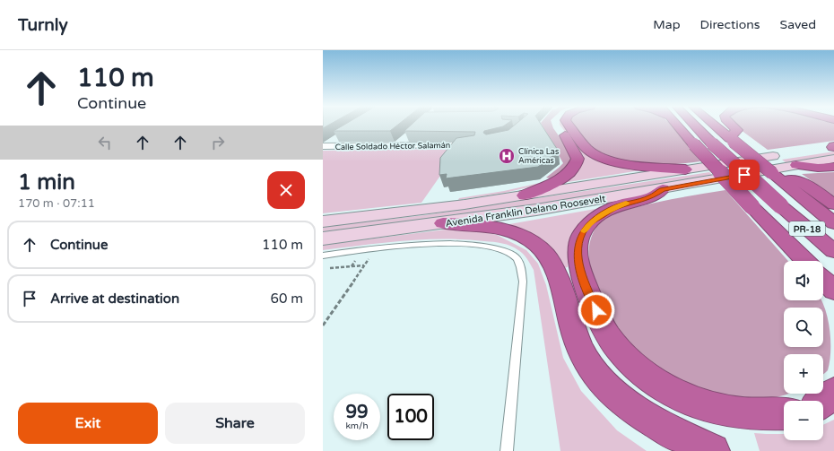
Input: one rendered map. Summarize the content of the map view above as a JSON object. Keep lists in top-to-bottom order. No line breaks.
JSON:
{"streets":{"highway":["PR-18"],"main road":["Avenida Franklin Delano Roosevelt"],"street":["Calle Soldado Héctor Salamán"]},"places":{"hospital":["Clínica Las Américas"]},"page":{"header":"Turnly","nav":["Map","Directions","Saved"],"turn":["110 m","Continue"],"heading":["1 min","170 m · 07:11"],"list":[{"name":"Continue","value":"110 m"},{"name":"Arrive at destination","value":"60 m"}],"map_buttons":["+","−"],"speed":"99 km/h","limit":"100","buttons":["Exit","Share"]}}
